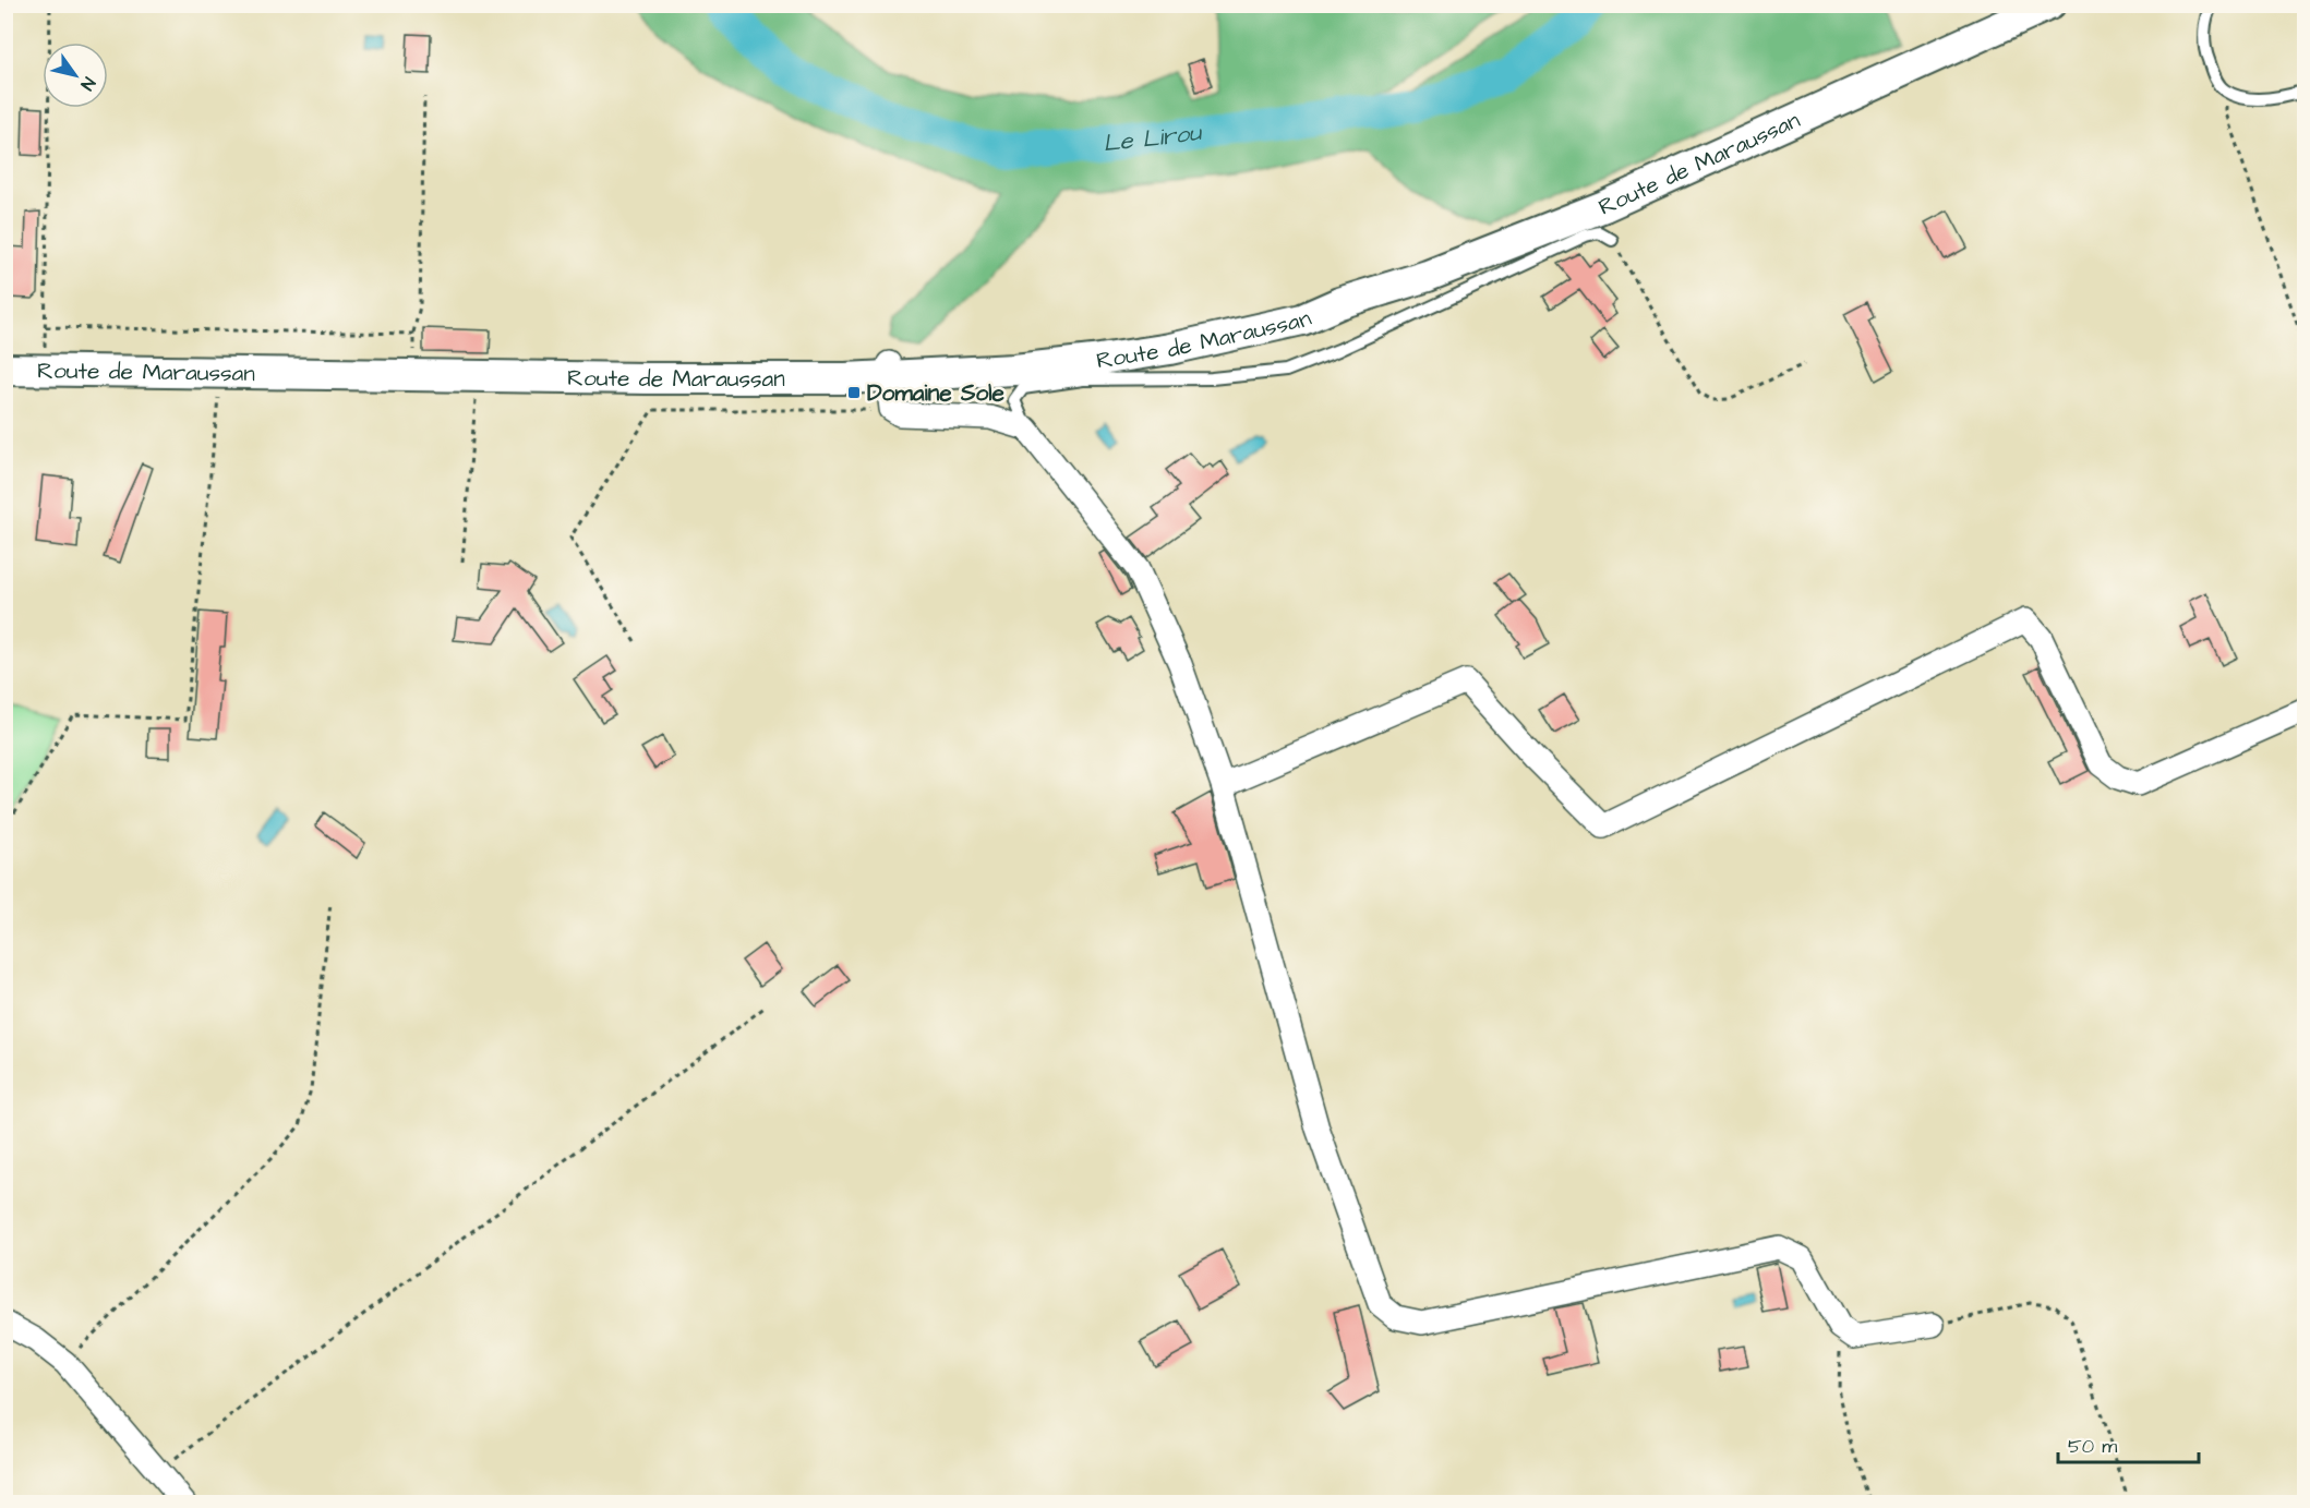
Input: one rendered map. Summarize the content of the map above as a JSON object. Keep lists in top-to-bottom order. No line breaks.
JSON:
{"streets":{"main road":["Route de Maraussan"]},"water":["Le Lirou"],"places":{"transit":["Domaine Sole"]},"scale_bar":"50 m","north":"bottom right"}
